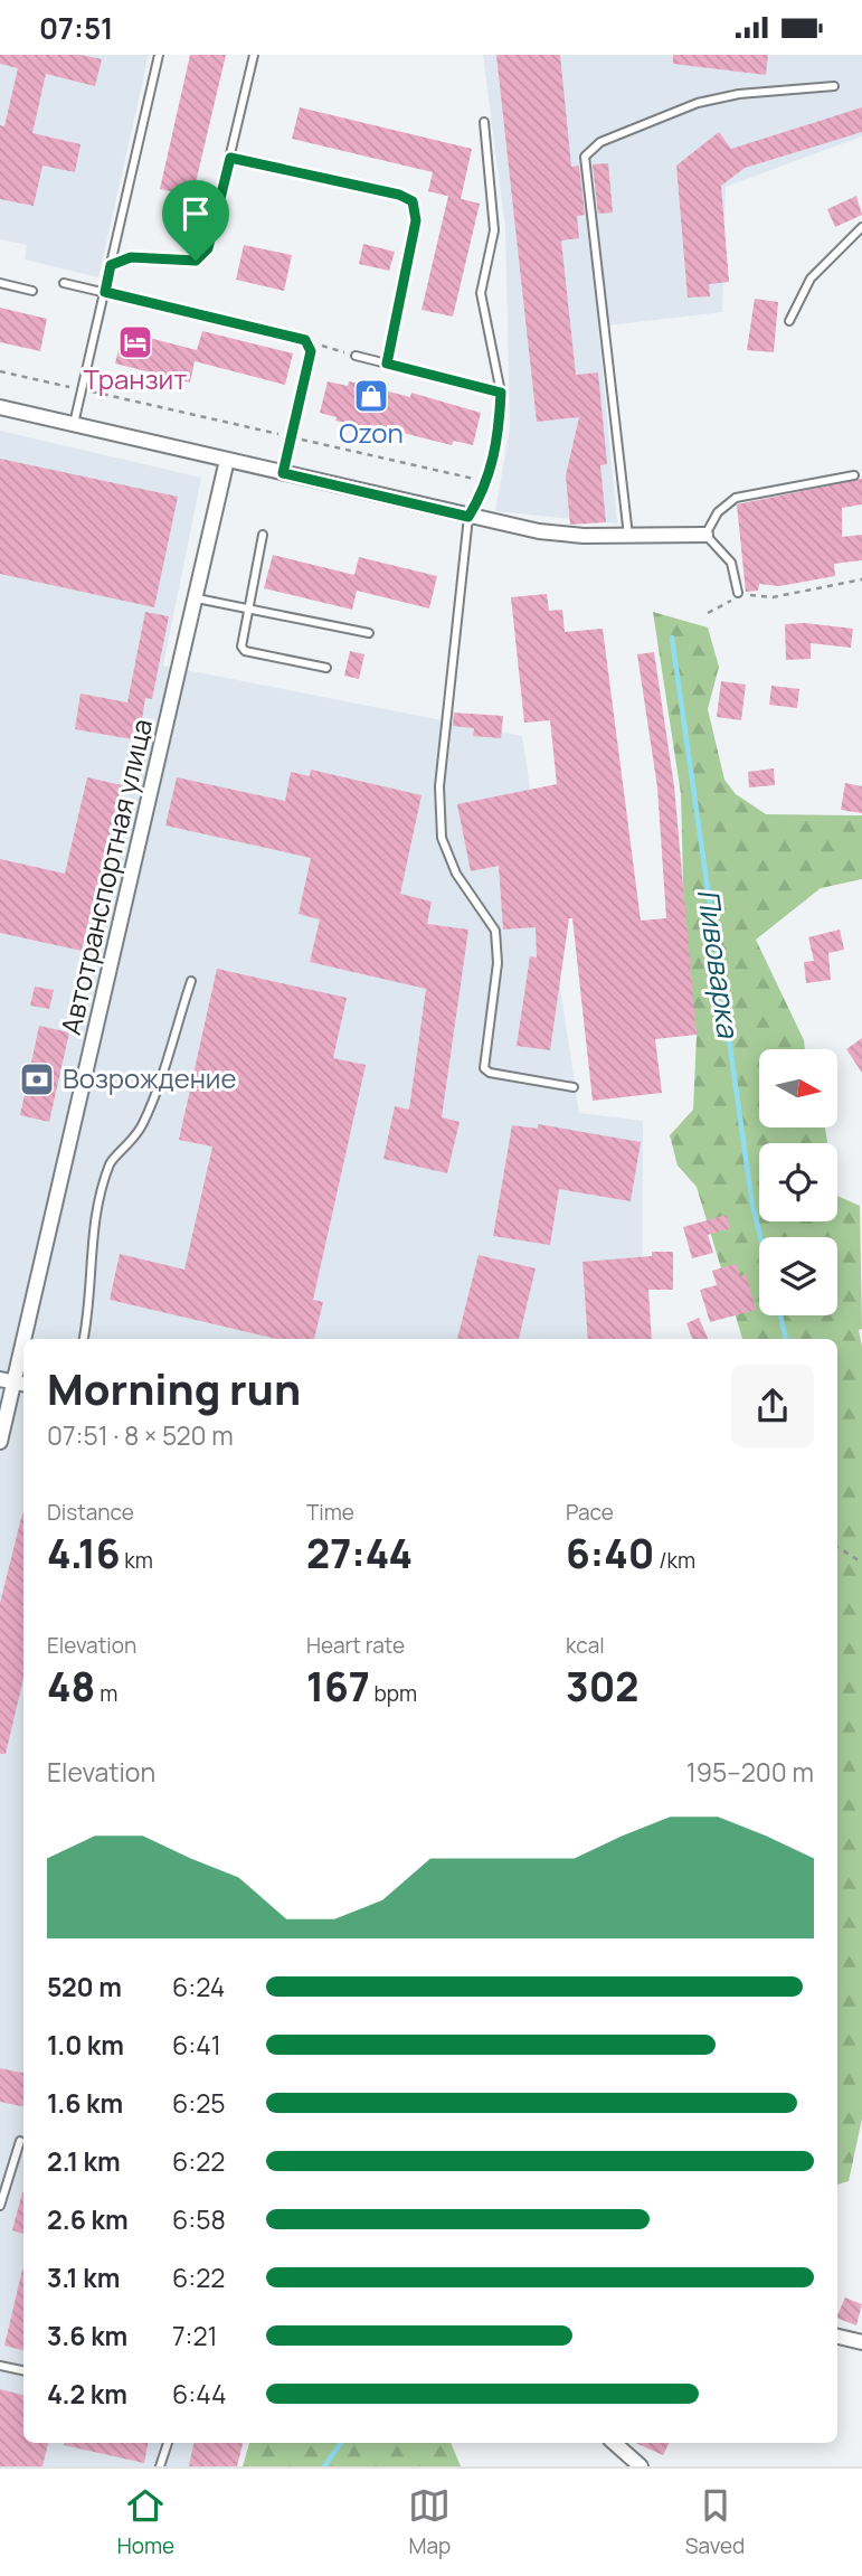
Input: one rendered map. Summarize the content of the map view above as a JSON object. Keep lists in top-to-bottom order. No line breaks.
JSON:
{"streets":{"street":["Автотранспортная улица"]},"water":["Пивоварка"],"places":{"hotel":["Транзит"],"shop":["Ozon"],"bank":["Возрождение"]},"north":"right","page":{"status":"07:51","heading":["Morning run","07:51 · 8 × 520 m"],"stats":[["Distance","4.16 km"],["Time","27:44"],["Pace","6:40 /km"],["Elevation","48 m"],["Heart rate","167 bpm"],["kcal","302"]],"chart":["Elevation","195–200 m"],"list":[{"name":"520 m","note":"6:24"},{"name":"1.0 km","note":"6:41"},{"name":"1.6 km","note":"6:25"},{"name":"2.1 km","note":"6:22"},{"name":"2.6 km","note":"6:58"},{"name":"3.1 km","note":"6:22"},{"name":"3.6 km","note":"7:21"},{"name":"4.2 km","note":"6:44"}],"tabs":["Home","Map","Saved"]}}
